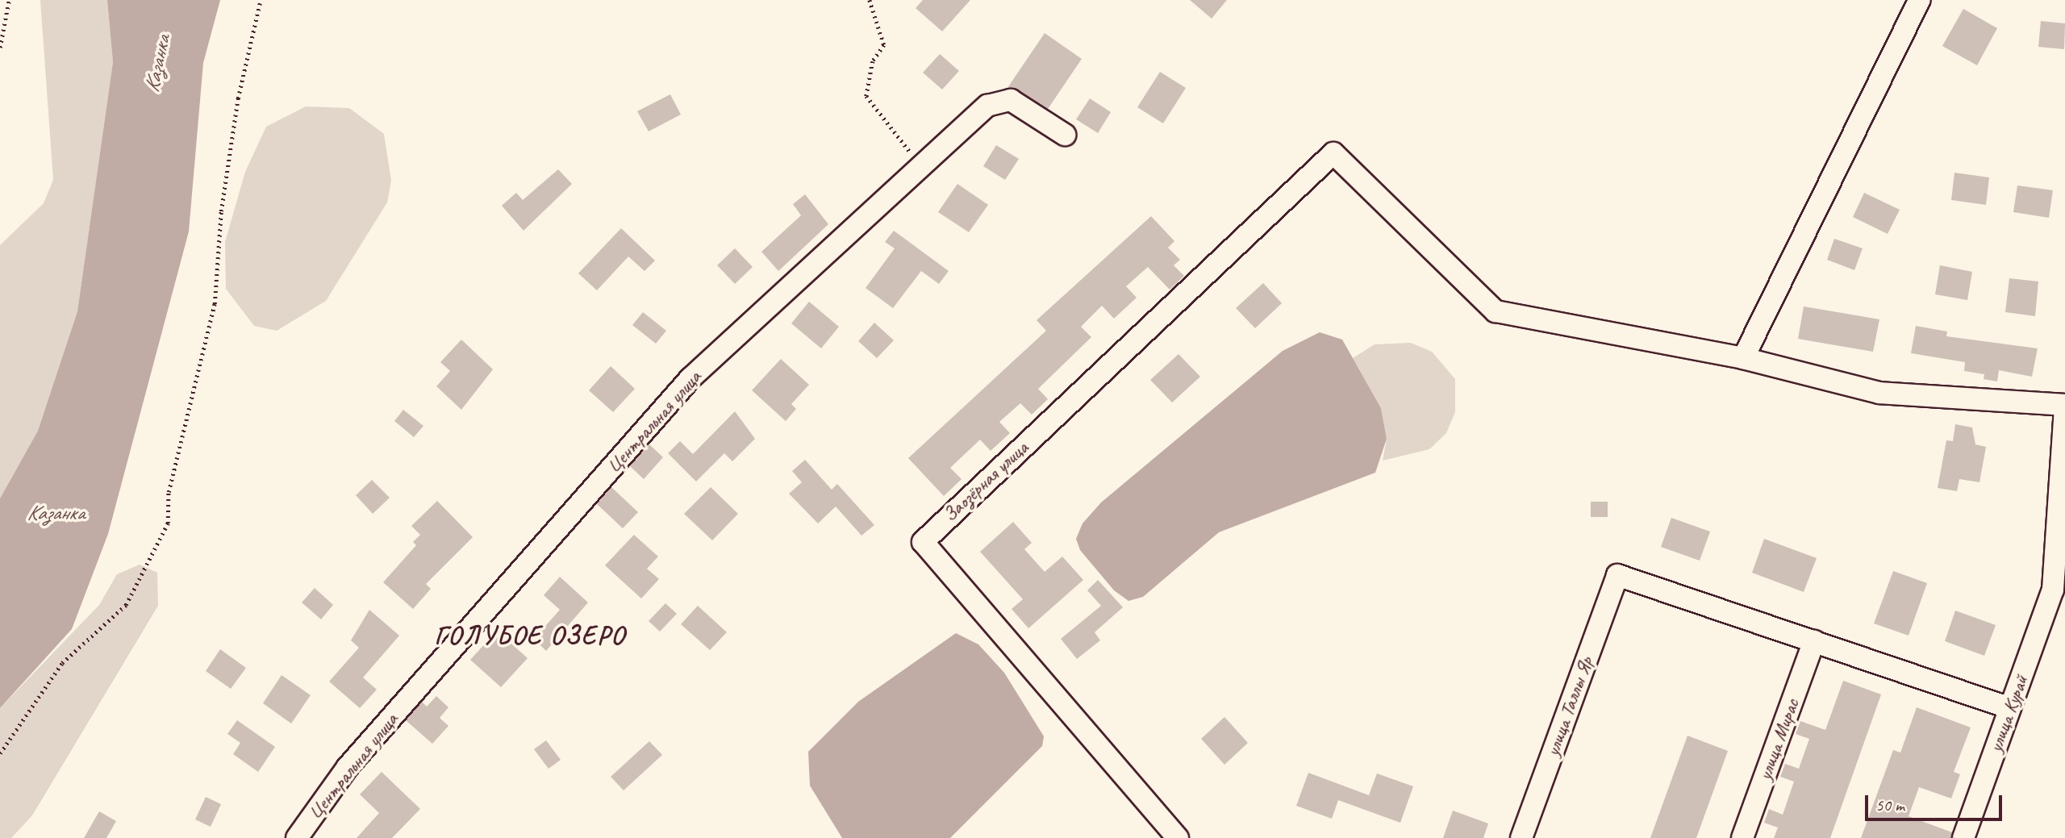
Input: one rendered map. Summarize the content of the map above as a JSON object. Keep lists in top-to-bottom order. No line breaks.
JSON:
{"streets":{"street":["Центральная улица","Заозёрная улица","улица Таллы Яр","улица Курай","улица Мирас"]},"crossings":[["улица Таллы Яр","улица Мирас"]],"districts":["ГОЛУБОЕ ОЗЕРО"],"water":["Казанка"],"scale_bar":"50 m"}
